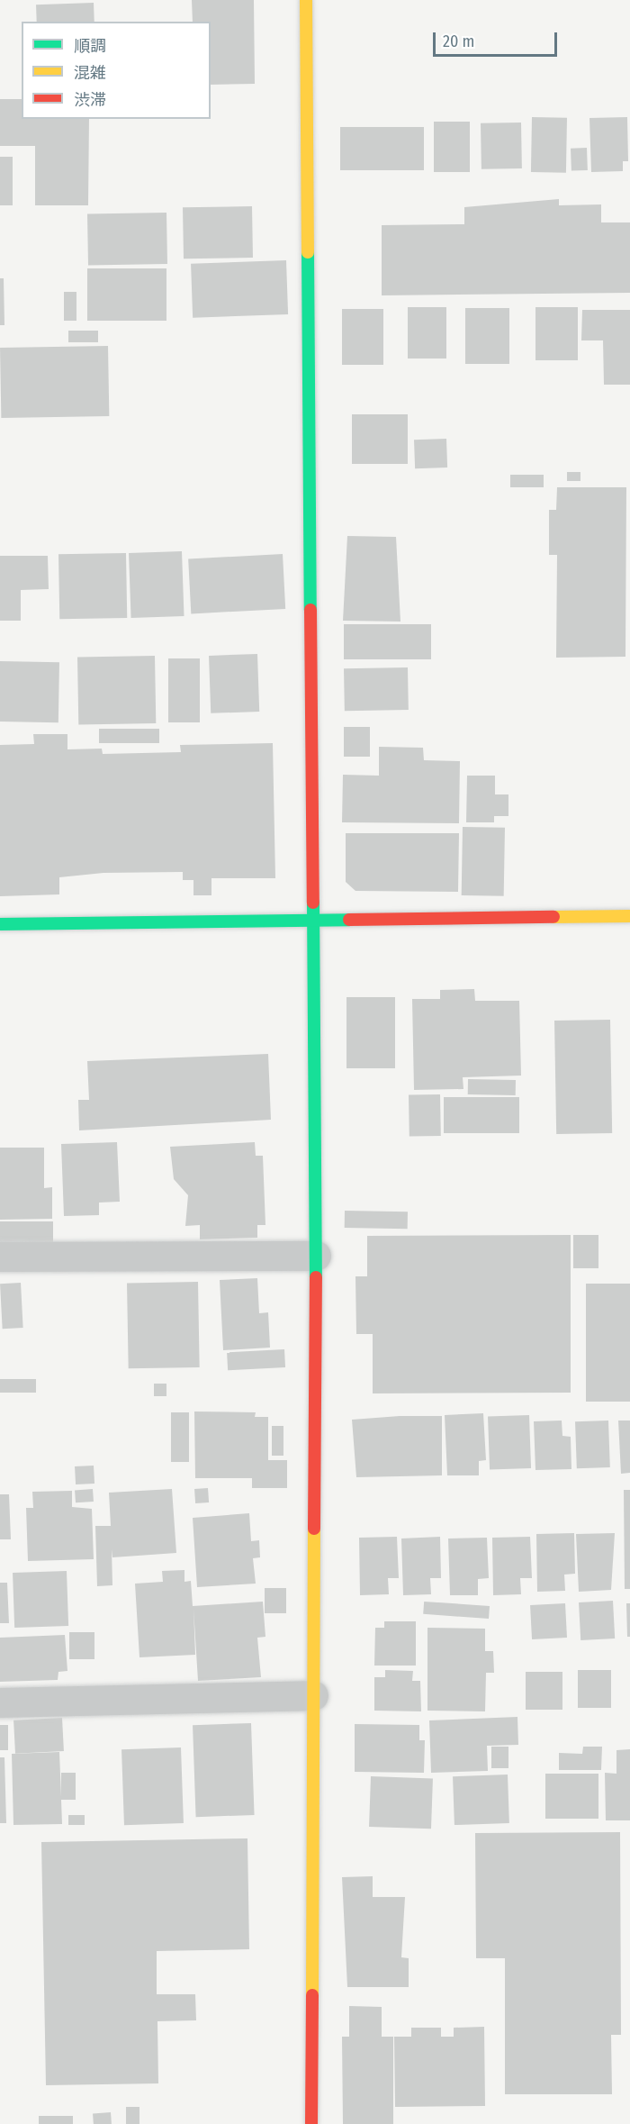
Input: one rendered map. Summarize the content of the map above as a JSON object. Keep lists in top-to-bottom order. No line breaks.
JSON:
{"legend":["順調","混雑","渋滞"],"scale_bar":"20 m"}
